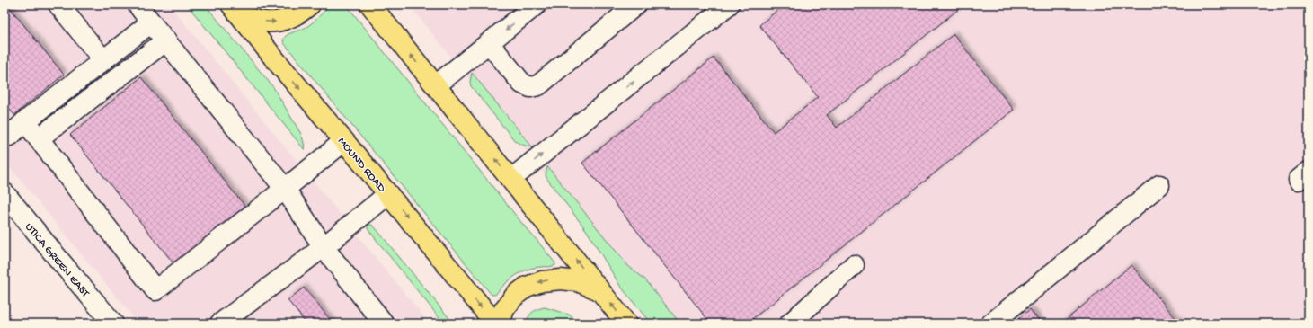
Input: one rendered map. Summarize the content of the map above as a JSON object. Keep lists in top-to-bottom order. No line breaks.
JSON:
{"streets":{"main road":["MOUND ROAD"],"street":["UTICA GREEN EAST"]}}
